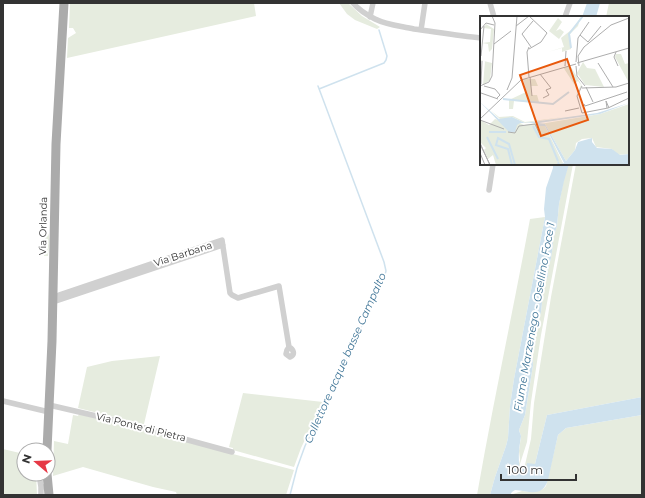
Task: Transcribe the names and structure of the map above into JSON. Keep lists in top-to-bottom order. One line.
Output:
{"streets":{"main road":["Via Orlanda"],"street":["Via Barbana","Via Ponte di Pietra"]},"crossings":[["Via Orlanda","Via Barbana"],["Via Orlanda","Via Ponte di Pietra"]],"water":["Fiume Marzenego - Osellino Foce 1","Collettore acque basse Campalto"],"scale_bar":"100 m","north":"left"}
